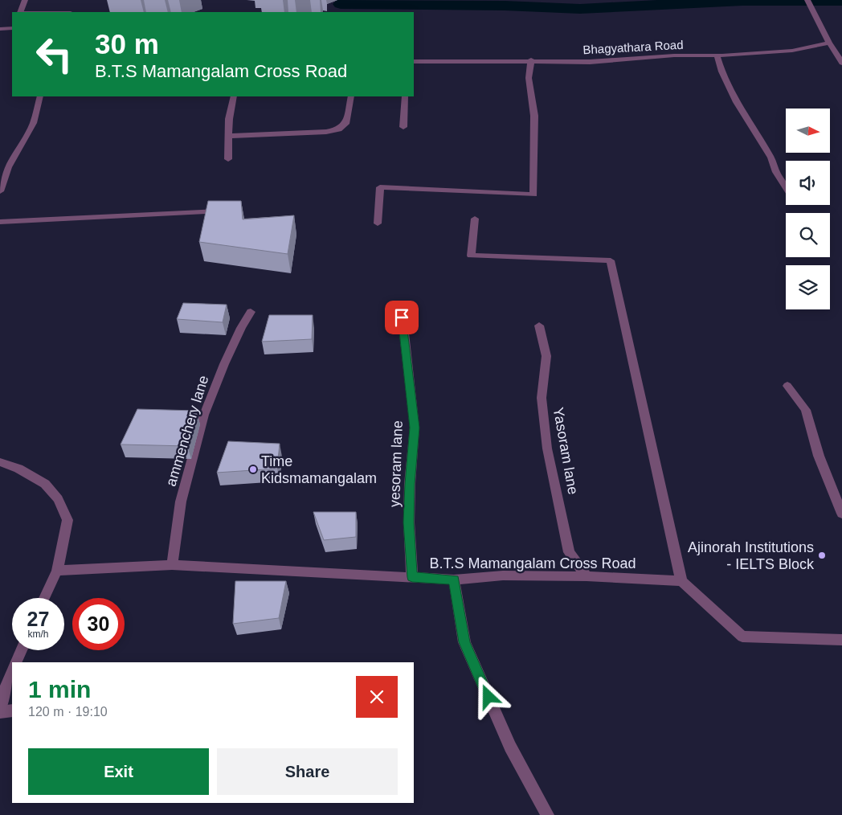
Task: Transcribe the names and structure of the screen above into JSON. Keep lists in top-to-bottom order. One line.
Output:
{"streets":{"street":["Bhagyathara Road","ammenchery lane","Yasoram lane","yesoram lane","B.T.S Mamangalam Cross Road"]},"crossings":[["ammenchery lane","B.T.S Mamangalam Cross Road"],["Yasoram lane","B.T.S Mamangalam Cross Road"],["yesoram lane","B.T.S Mamangalam Cross Road"]],"places":["Time Kidsmamangalam","Ajinorah Institutions - IELTS Block"],"north":"right","page":{"turn":["30 m","B.T.S Mamangalam Cross Road"],"speed":"27 km/h","limit":"30","heading":["1 min","120 m · 19:10"],"buttons":["Exit","Share"]}}
